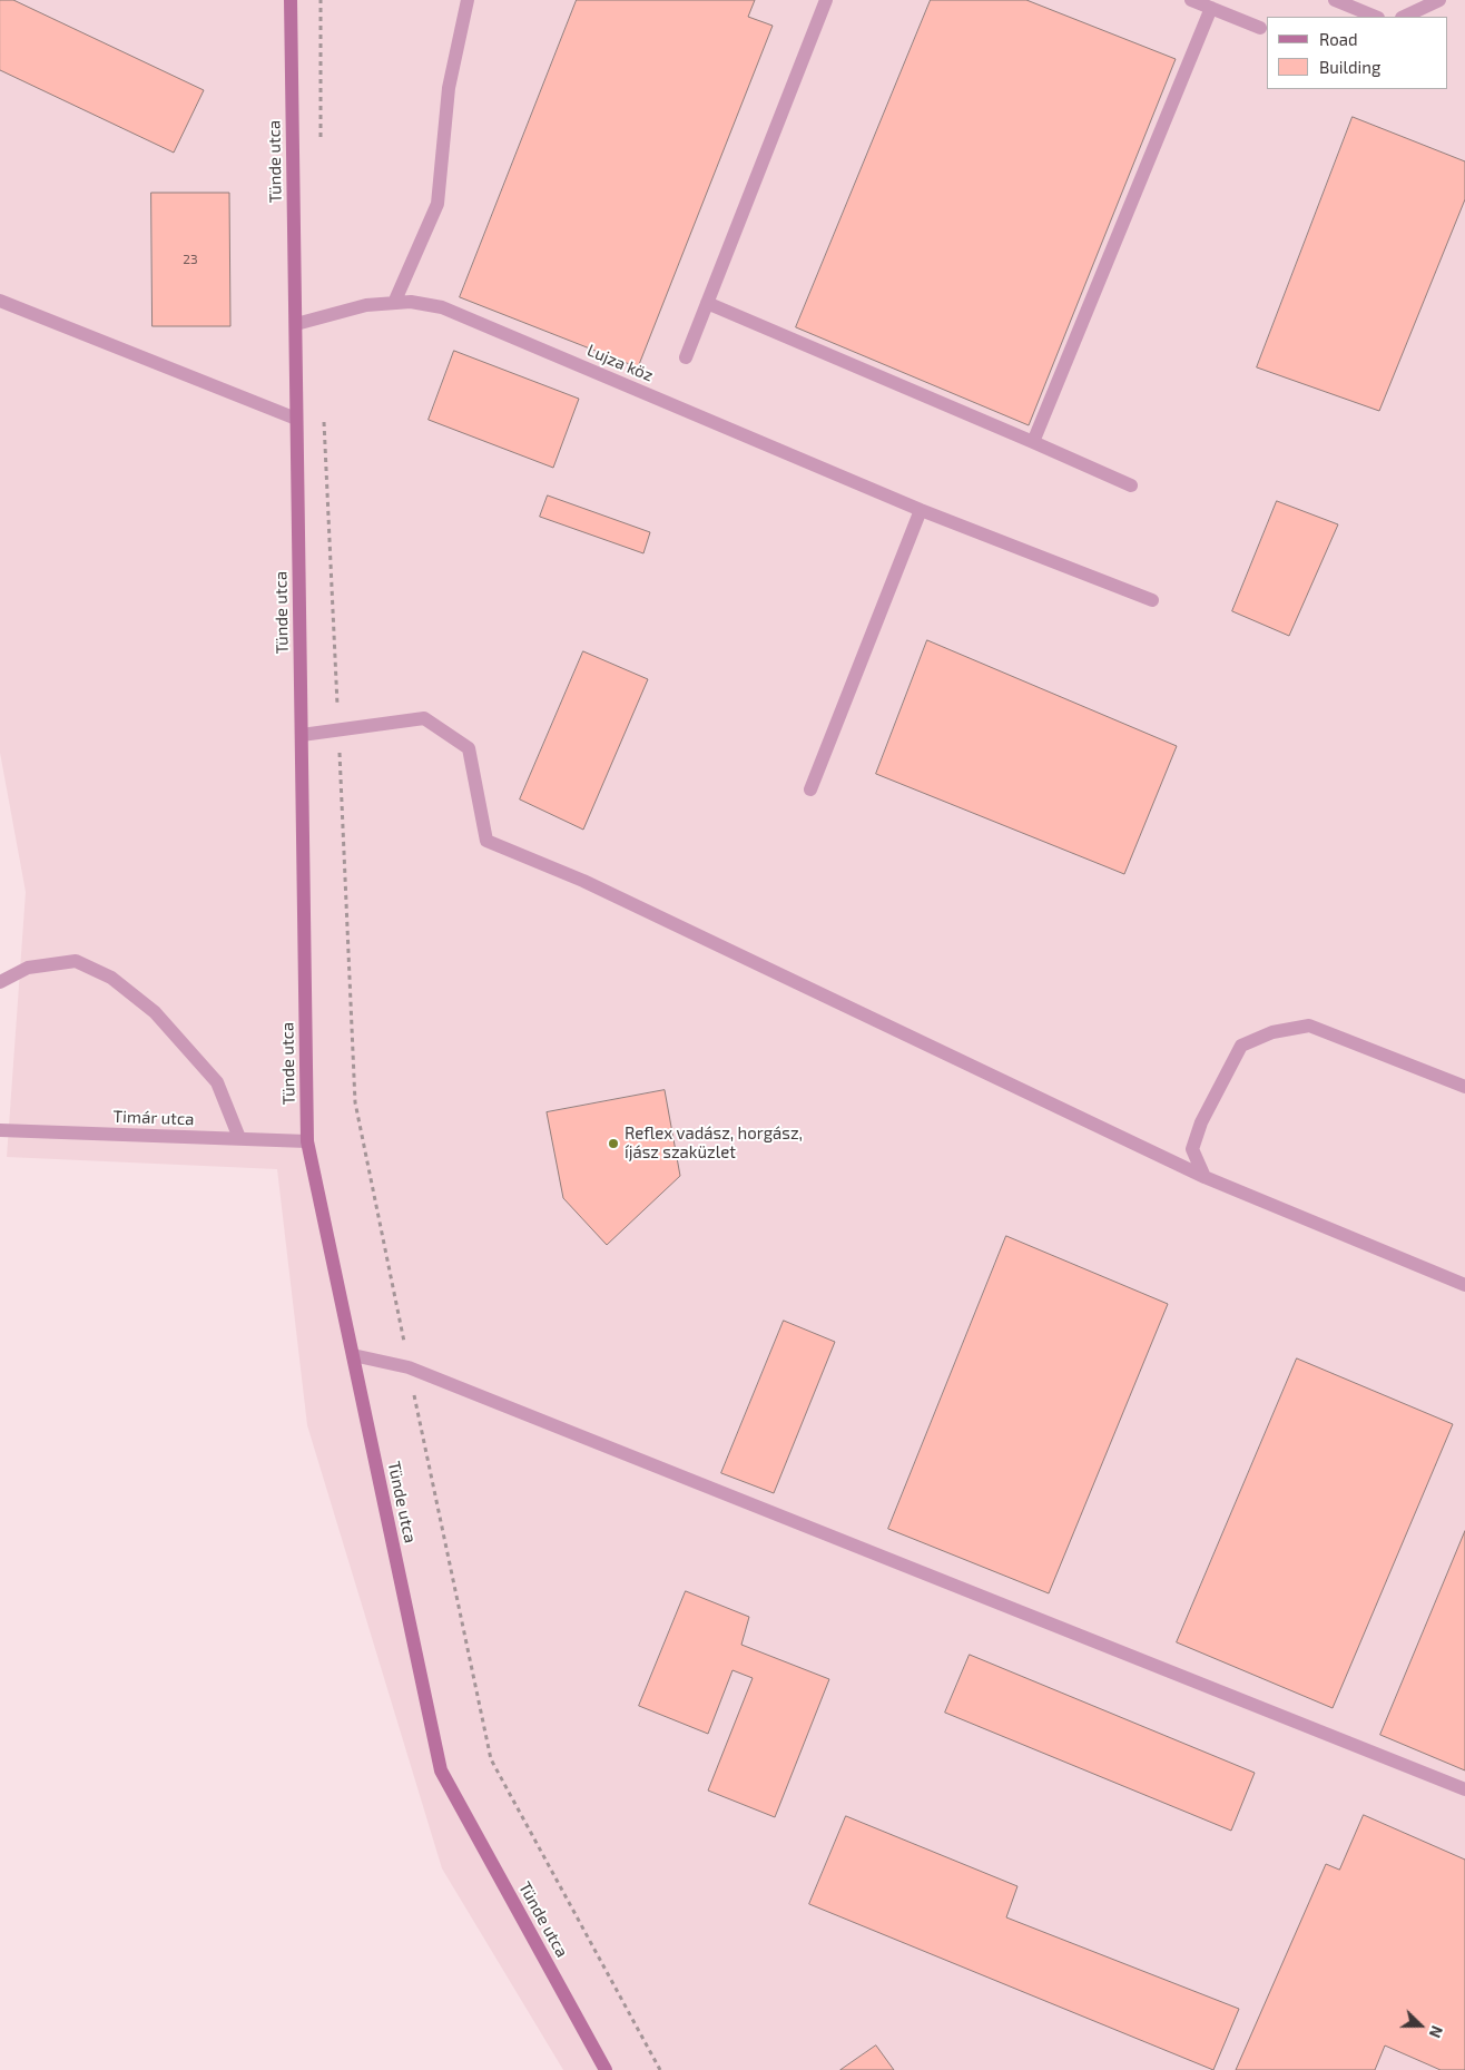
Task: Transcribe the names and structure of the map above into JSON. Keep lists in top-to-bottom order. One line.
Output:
{"streets":{"street":["Tünde utca","Lujza köz","Timár utca"]},"crossings":[["Tünde utca","Lujza köz"],["Tünde utca","Timár utca"]],"places":["Reflex vadász, horgász, íjász szaküzlet"],"house_numbers":["23"],"legend":["Road","Building"],"north":"right"}
